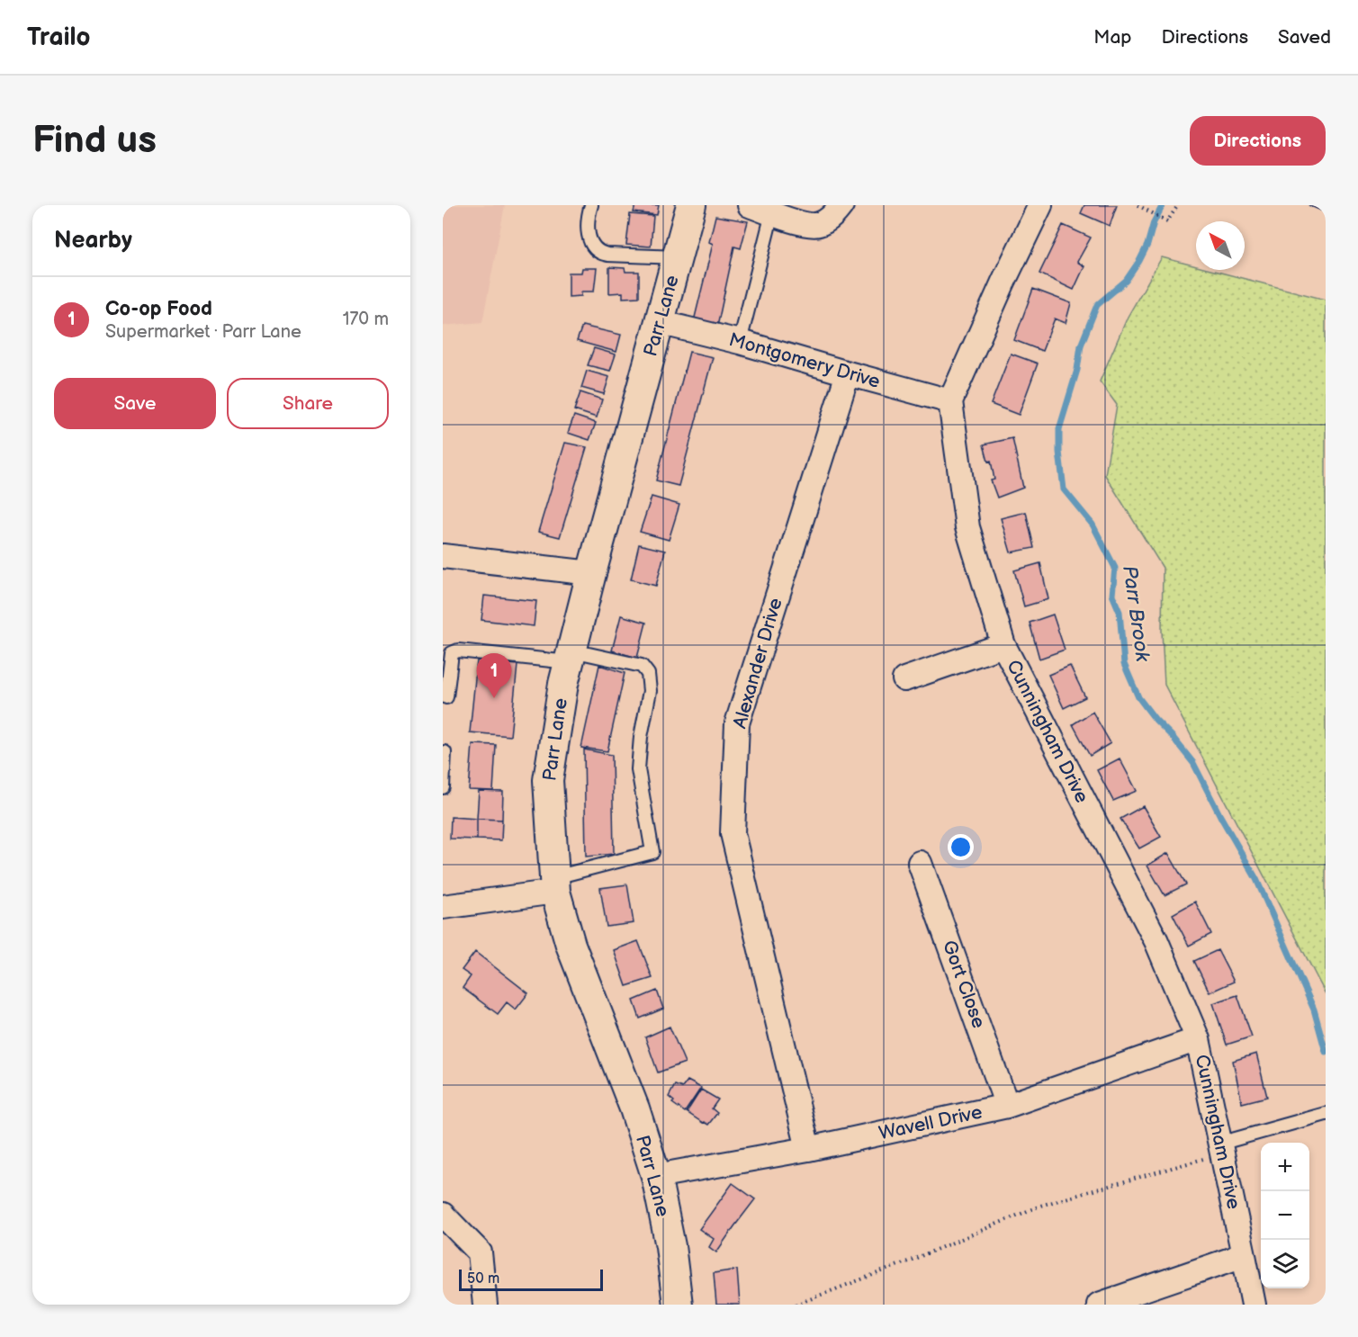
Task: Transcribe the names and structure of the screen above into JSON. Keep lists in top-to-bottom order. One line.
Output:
{"streets":{"street":["Parr Lane","Montgomery Drive","Alexander Drive","Cunningham Drive","Gort Close","Wavell Drive"]},"crossings":[["Parr Lane","Montgomery Drive"],["Parr Lane","Wavell Drive"],["Montgomery Drive","Alexander Drive"],["Montgomery Drive","Cunningham Drive"],["Alexander Drive","Wavell Drive"],["Cunningham Drive","Wavell Drive"],["Gort Close","Wavell Drive"]],"water":["Parr Brook"],"scale_bar":"50 m","north":"top left","page":{"header":"Trailo","nav":["Map","Directions","Saved"],"buttons":["Directions",["Save","Share"]],"title":"Find us","heading":"Nearby","list":[{"mark":"1","name":"Co-op Food","note":"Supermarket · Parr Lane","value":"170 m"}],"pins":"1","map_buttons":["+","−"],"scale":"50 m"}}
